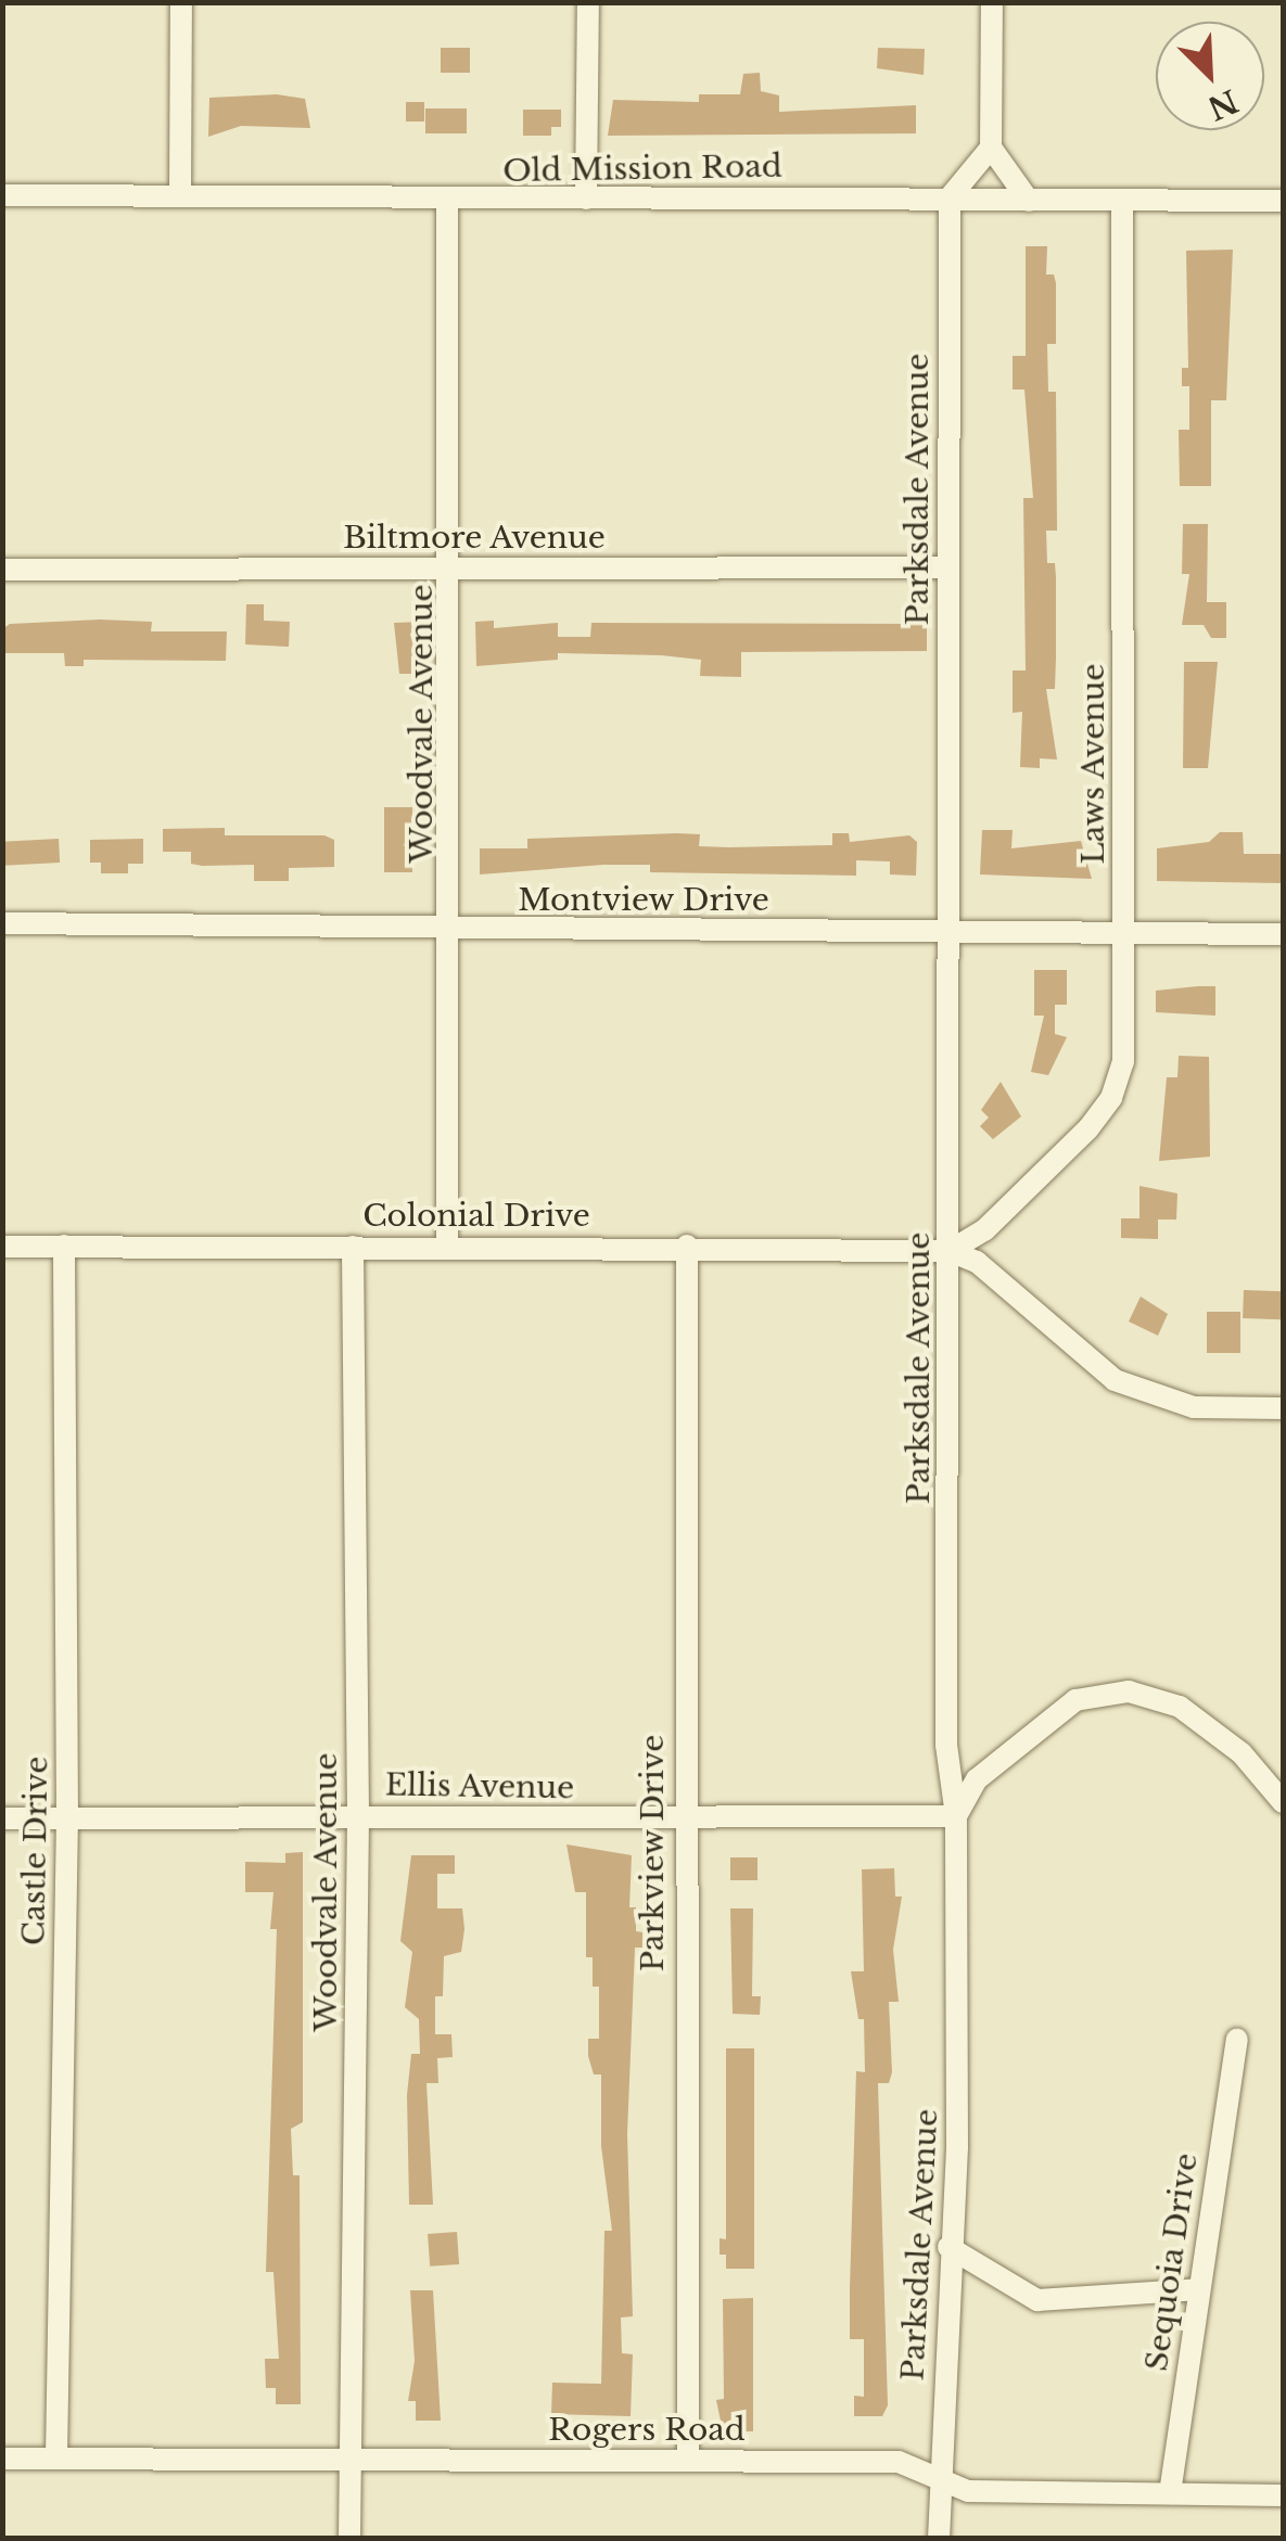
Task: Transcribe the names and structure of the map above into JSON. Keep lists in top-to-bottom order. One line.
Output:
{"streets":{"street":["Old Mission Road","Parksdale Avenue","Biltmore Avenue","Woodvale Avenue","Laws Avenue","Montview Drive","Colonial Drive","Ellis Avenue","Castle Drive","Parkview Drive","Sequoia Drive","Rogers Road"]},"crossings":[["Old Mission Road","Parksdale Avenue"],["Old Mission Road","Woodvale Avenue"],["Old Mission Road","Laws Avenue"],["Parksdale Avenue","Biltmore Avenue"],["Parksdale Avenue","Laws Avenue"],["Parksdale Avenue","Montview Drive"],["Parksdale Avenue","Colonial Drive"],["Parksdale Avenue","Ellis Avenue"],["Parksdale Avenue","Rogers Road"],["Biltmore Avenue","Woodvale Avenue"],["Woodvale Avenue","Montview Drive"],["Woodvale Avenue","Colonial Drive"],["Woodvale Avenue","Ellis Avenue"],["Woodvale Avenue","Rogers Road"],["Laws Avenue","Montview Drive"],["Laws Avenue","Colonial Drive"],["Colonial Drive","Castle Drive"],["Colonial Drive","Parkview Drive"],["Ellis Avenue","Castle Drive"],["Ellis Avenue","Parkview Drive"],["Castle Drive","Rogers Road"],["Parkview Drive","Rogers Road"],["Sequoia Drive","Rogers Road"]],"north":"bottom right"}
